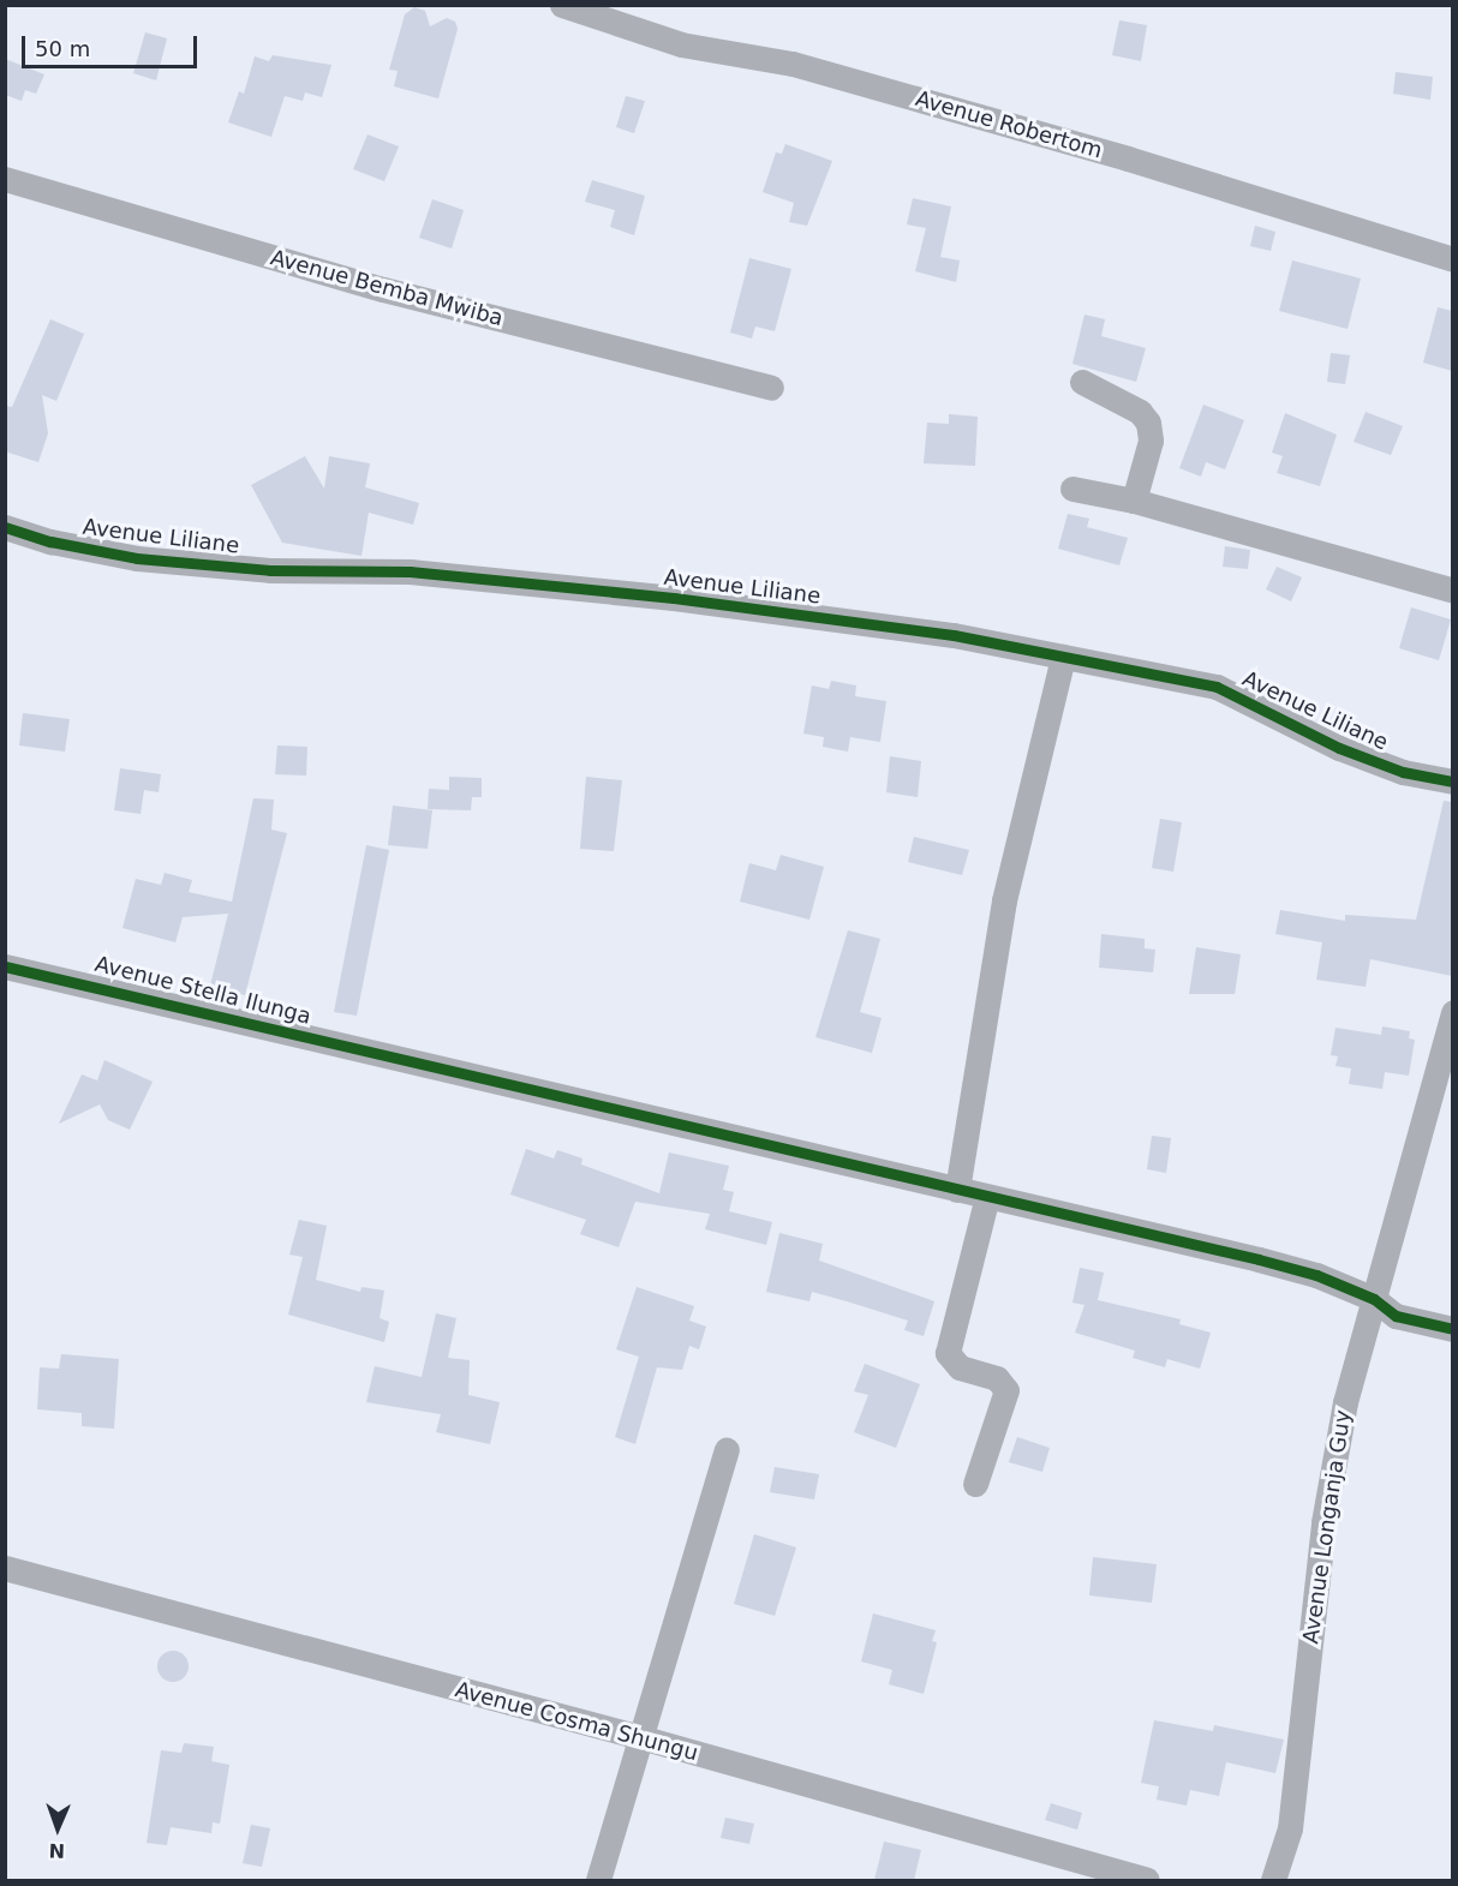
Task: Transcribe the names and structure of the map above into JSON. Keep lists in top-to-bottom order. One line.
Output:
{"streets":{"street":["Avenue Robertom","Avenue Bemba Mwiba","Avenue Liliane","Avenue Stella Ilunga","Avenue Longanja Guy","Avenue Cosma Shungu"]},"crossings":[["Avenue Stella Ilunga","Avenue Longanja Guy"]],"scale_bar":"50 m","north":"bottom"}
